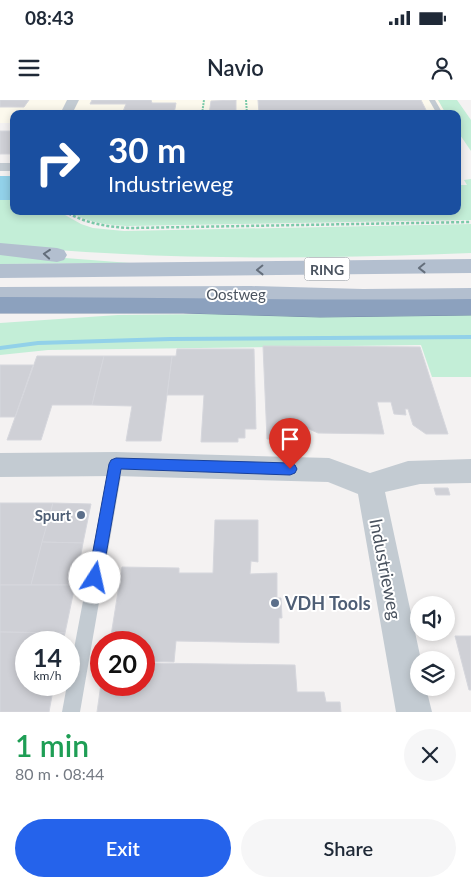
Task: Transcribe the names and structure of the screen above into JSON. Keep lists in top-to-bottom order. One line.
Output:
{"streets":{"main road":["RING","Oostweg"],"street":["Industrieweg"]},"places":["Spurt","VDH Tools"],"page":{"status":"08:43","header":"Navio","turn":["30 m","Industrieweg"],"speed":"14 km/h","limit":"20","heading":["1 min","80 m · 08:44"],"buttons":["Exit","Share"]}}
